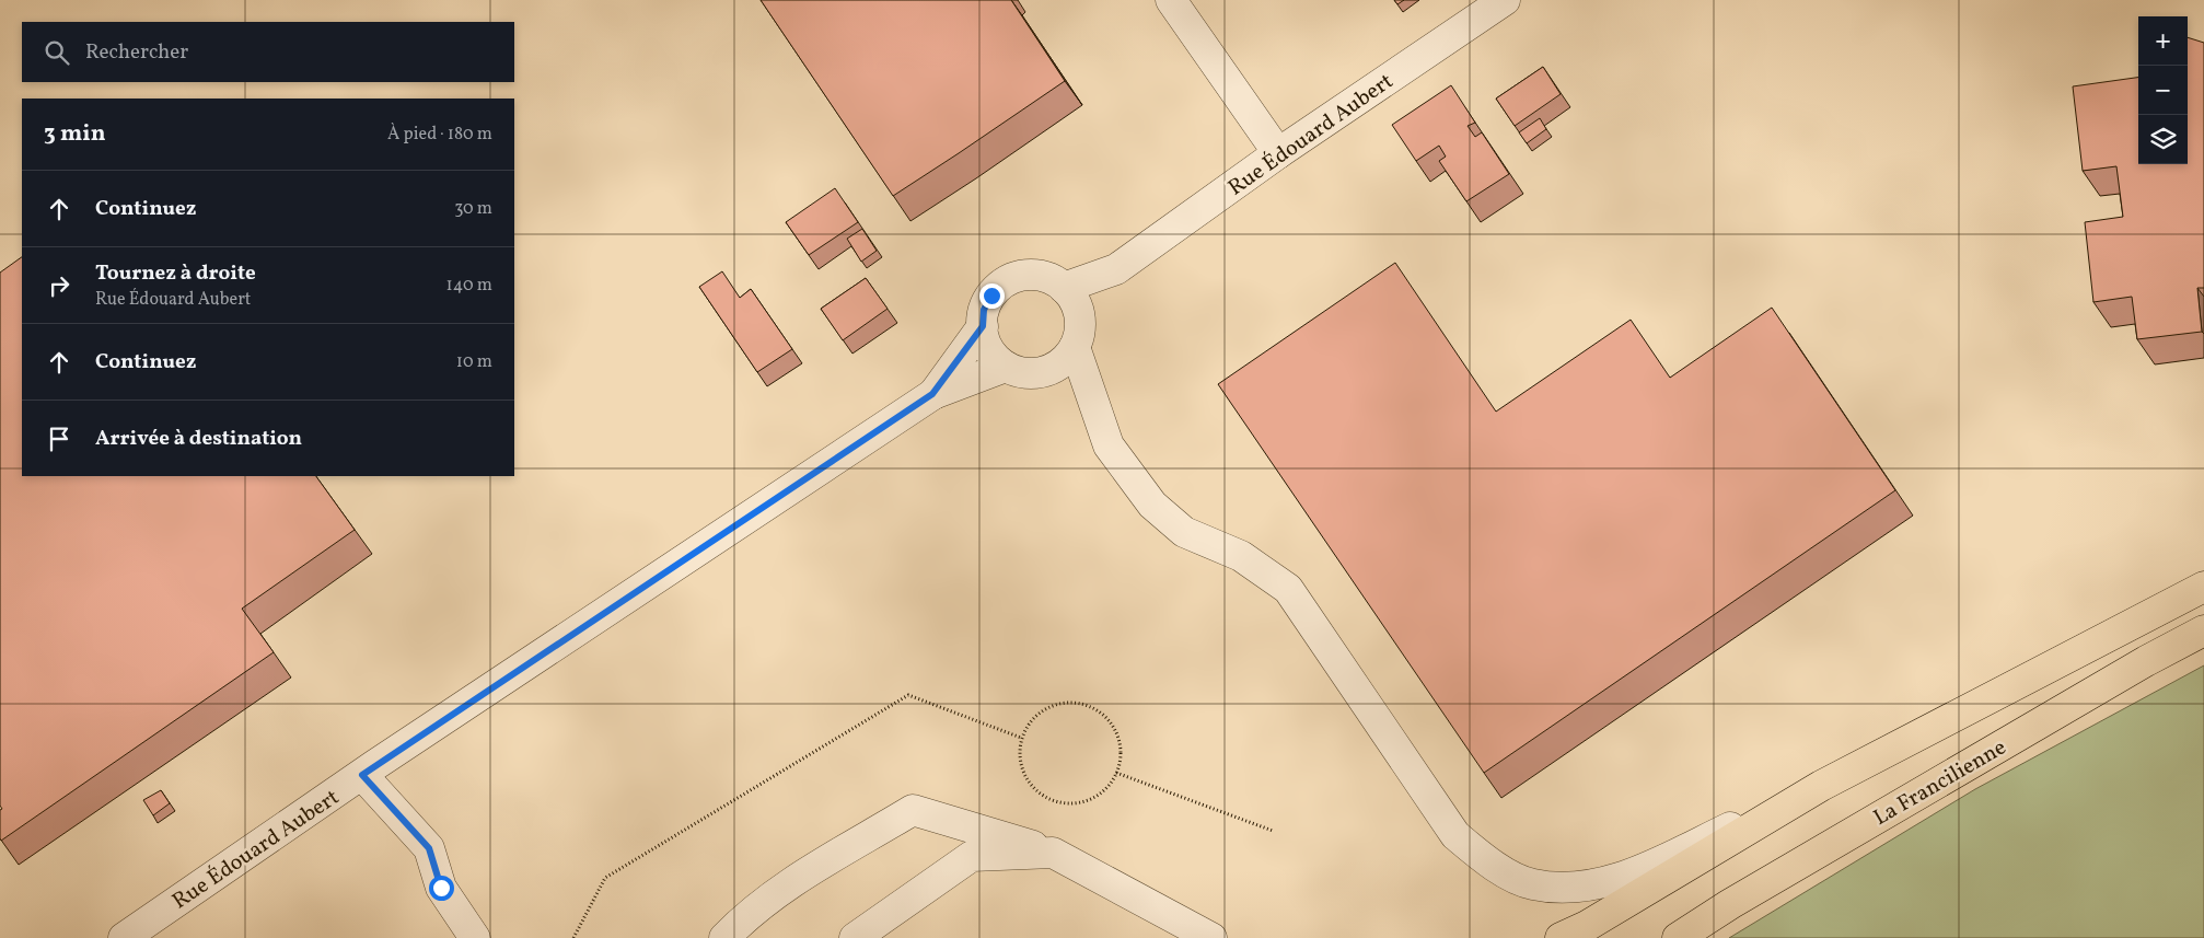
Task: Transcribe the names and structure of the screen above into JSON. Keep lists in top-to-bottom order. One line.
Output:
{"streets":{"highway":["La Francilienne"],"street":["Rue Édouard Aubert"]},"page":{"map_buttons":["+","−"],"search":"Rechercher","heading":["3 min","À pied · 180 m"],"list":[["Continuez","30 m"],["Tournez à droite","Rue Édouard Aubert","140 m"],["Continuez","10 m"],"Arrivée à destination"]}}
